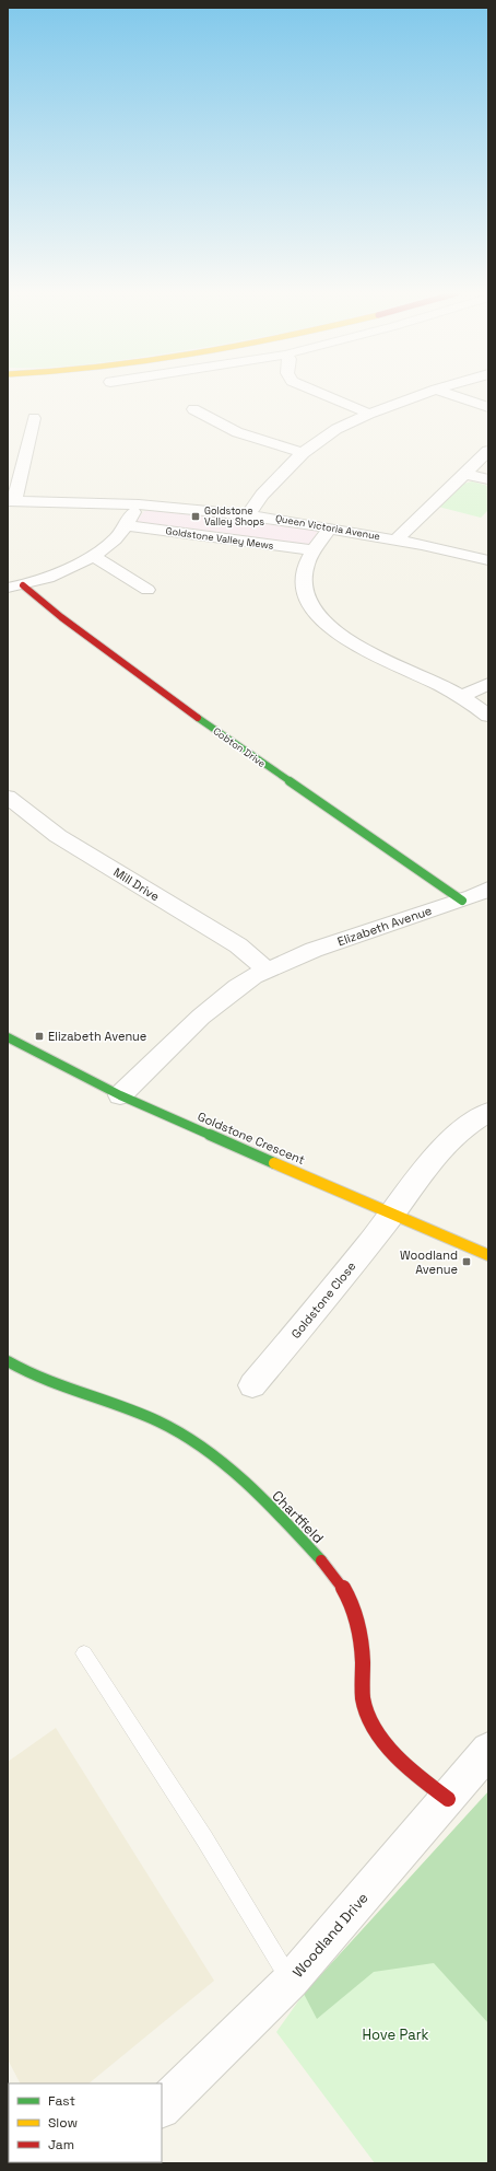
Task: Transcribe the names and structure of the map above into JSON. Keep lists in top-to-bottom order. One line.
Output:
{"streets":{"street":["Queen Victoria Avenue","Goldstone Valley Mews","Cobton Drive","Mill Drive","Elizabeth Avenue","Goldstone Crescent","Goldstone Close","Chartfield","Woodland Drive"]},"crossings":[["Cobton Drive","Elizabeth Avenue"],["Mill Drive","Elizabeth Avenue"],["Elizabeth Avenue","Goldstone Crescent"],["Goldstone Crescent","Goldstone Close"],["Chartfield","Woodland Drive"]],"parks":["Hove Park"],"places":{"transit":["Goldstone Valley Shops","Elizabeth Avenue","Woodland Avenue"]},"legend":["Fast","Slow","Jam"]}
